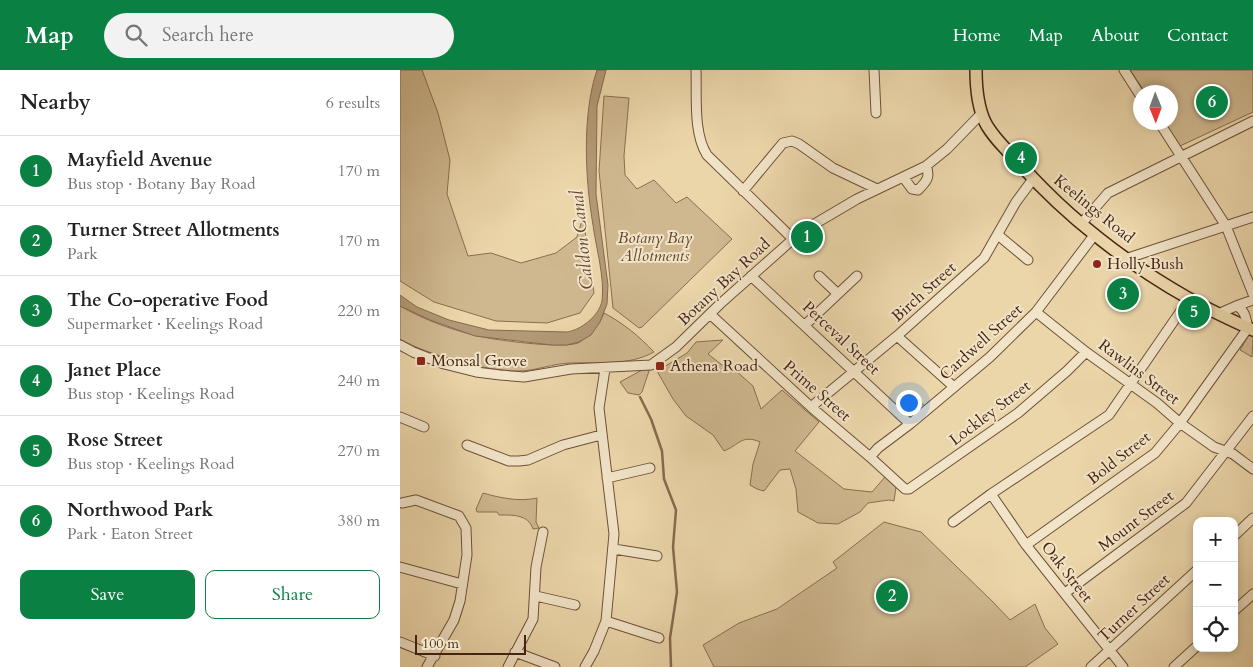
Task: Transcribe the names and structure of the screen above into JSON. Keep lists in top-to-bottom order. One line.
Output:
{"streets":{"main road":["Keelings Road"],"street":["Botany Bay Road","Birch Street","Perceval Street","Cardwell Street","Rawlins Street","Prime Street","Lockley Street","Bold Street","Mount Street","Oak Street","Turner Street"]},"crossings":[["Keelings Road","Botany Bay Road"],["Keelings Road","Birch Street"],["Keelings Road","Cardwell Street"],["Keelings Road","Bold Street"],["Botany Bay Road","Perceval Street"],["Botany Bay Road","Prime Street"],["Birch Street","Perceval Street"],["Birch Street","Prime Street"],["Perceval Street","Cardwell Street"],["Cardwell Street","Rawlins Street"],["Cardwell Street","Prime Street"],["Rawlins Street","Lockley Street"],["Rawlins Street","Bold Street"],["Rawlins Street","Mount Street"],["Prime Street","Lockley Street"],["Bold Street","Oak Street"],["Mount Street","Oak Street"],["Oak Street","Turner Street"]],"water":["Caldon Canal"],"parks":["Botany Bay Allotments"],"places":{"other":["Holly Bush"],"transit":["Monsal Grove","Athena Road"]},"scale_bar":"100 m","north":"bottom","page":{"header":"Map","search":"Search here","nav":["Home","Map","About","Contact"],"heading":["Nearby","6 results"],"pins":["6","4","1","3","5","2"],"list":[{"mark":"1","name":"Mayfield Avenue","note":"Bus stop · Botany Bay Road","value":"170 m"},{"mark":"2","name":"Turner Street Allotments","note":"Park","value":"170 m"},{"mark":"3","name":"The Co-operative Food","note":"Supermarket · Keelings Road","value":"220 m"},{"mark":"4","name":"Janet Place","note":"Bus stop · Keelings Road","value":"240 m"},{"mark":"5","name":"Rose Street","note":"Bus stop · Keelings Road","value":"270 m"},{"mark":"6","name":"Northwood Park","note":"Park · Eaton Street","value":"380 m"}],"map_buttons":["+","−"],"buttons":["Save","Share"],"scale":"100 m"}}
